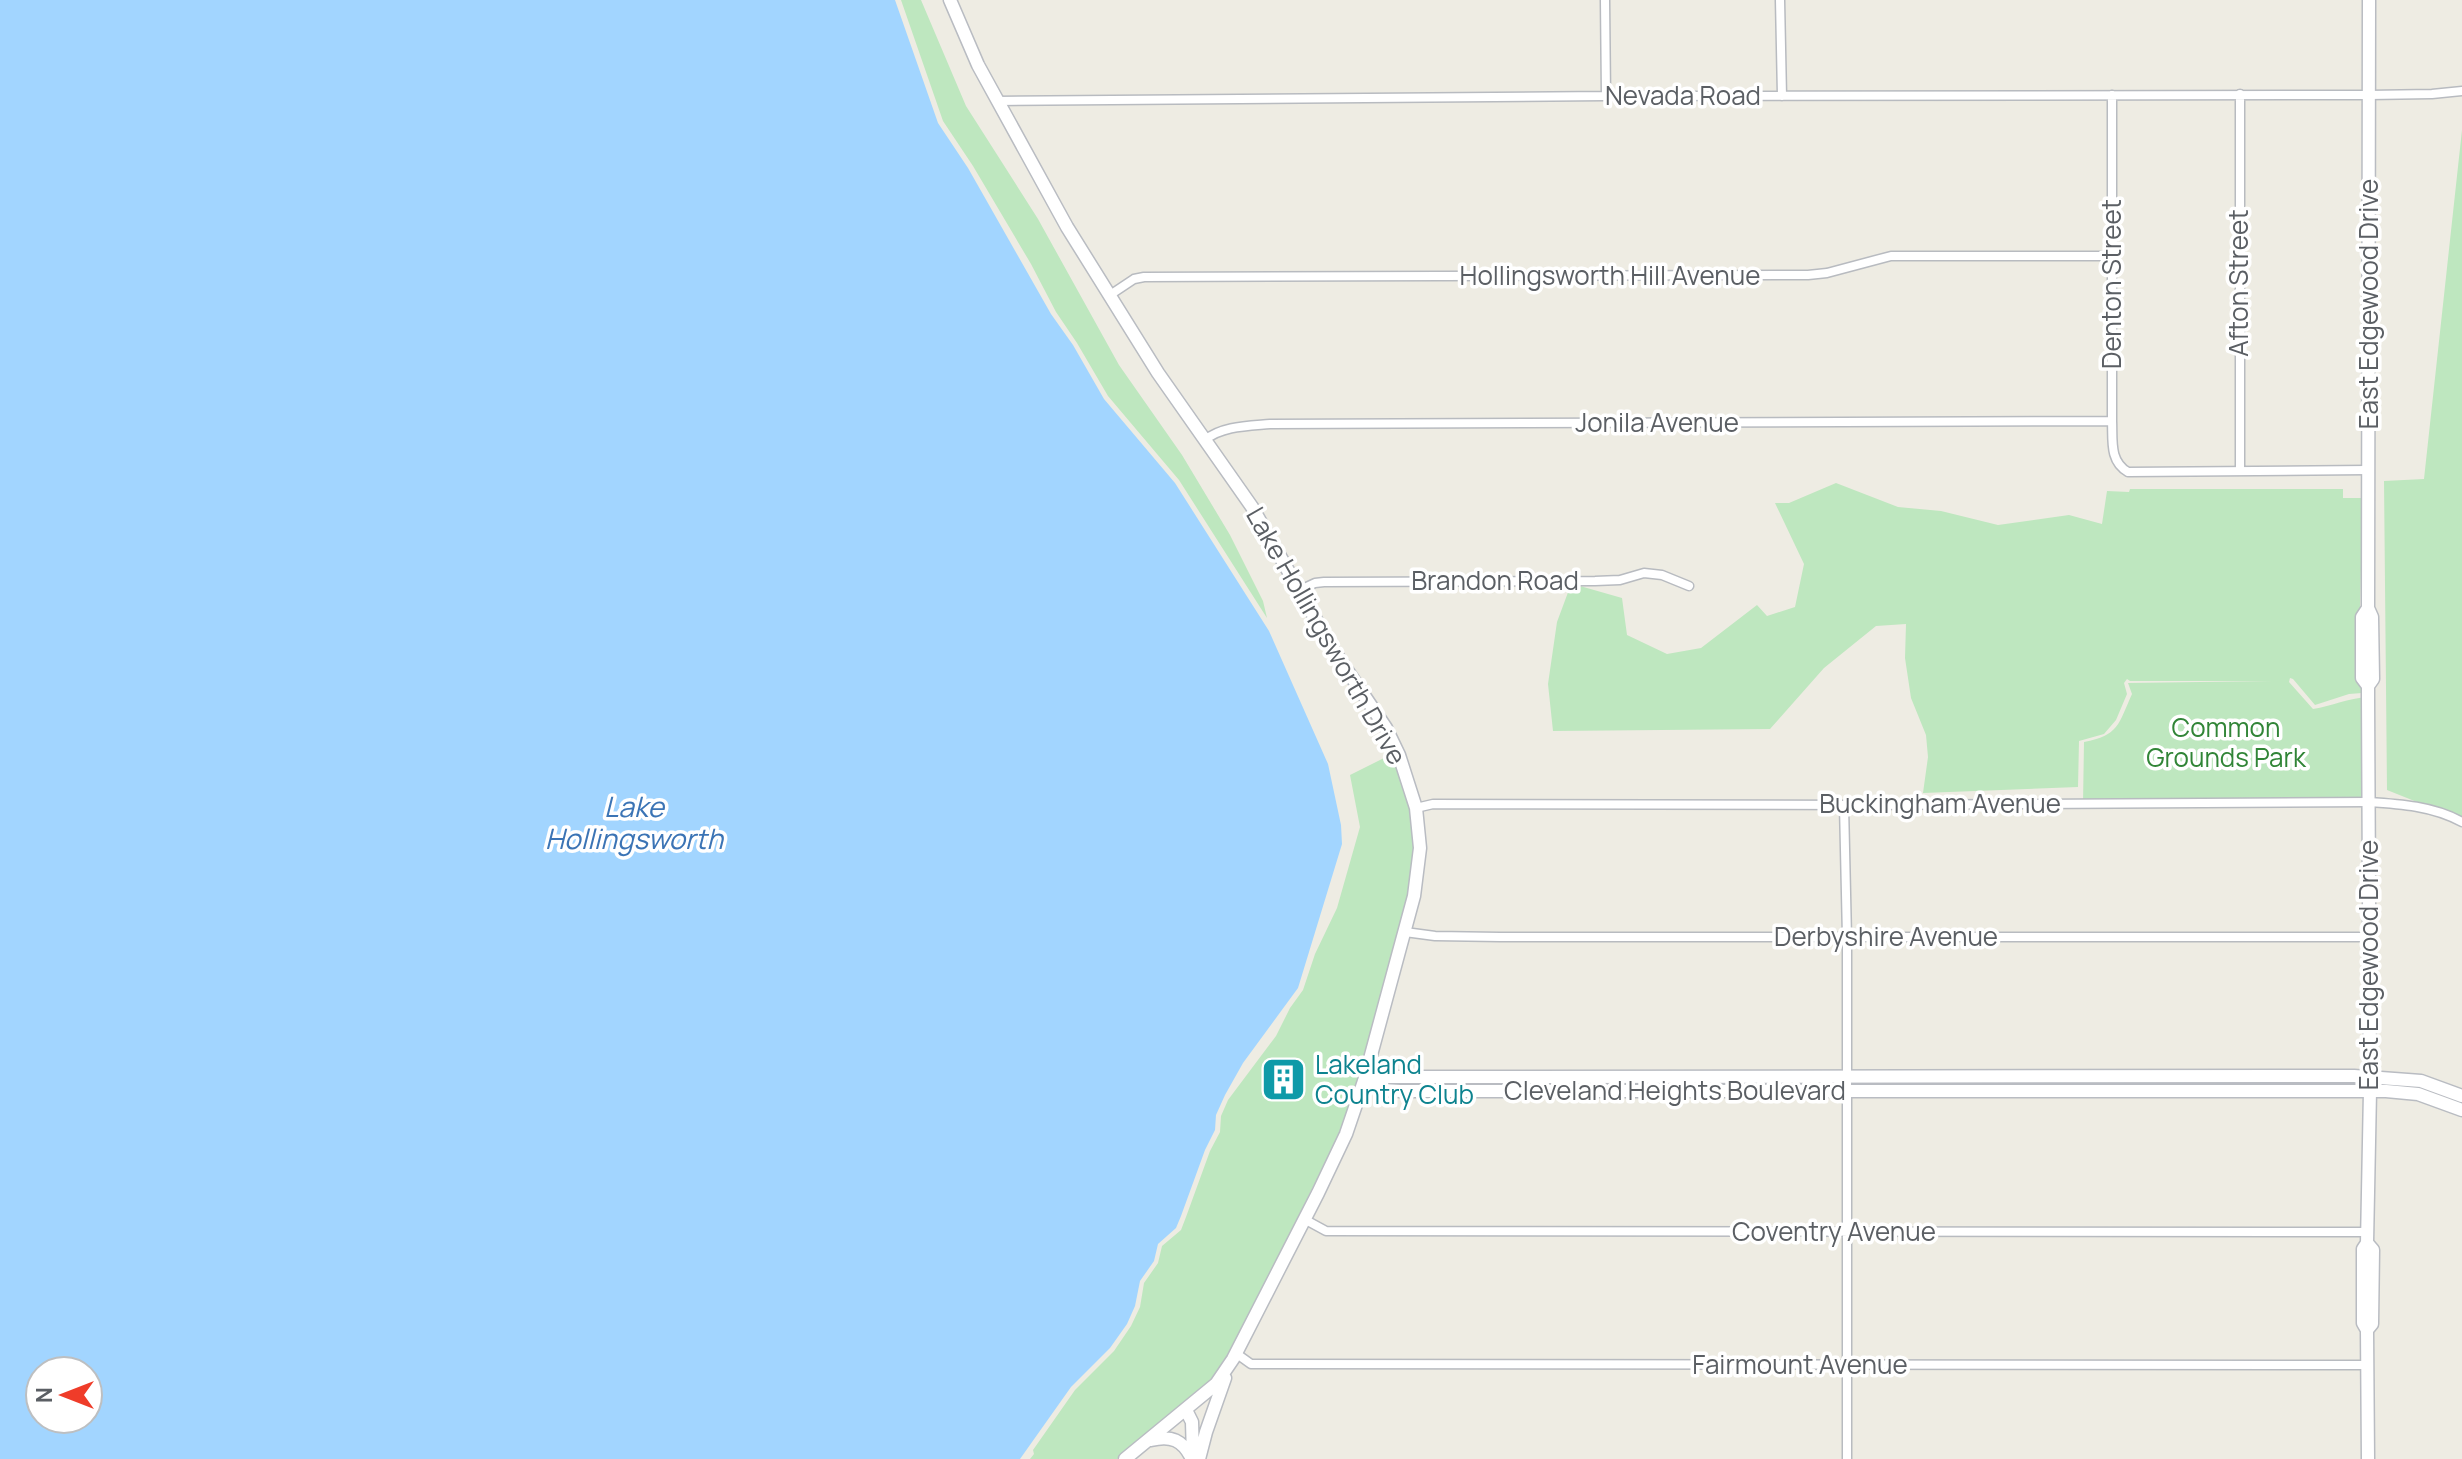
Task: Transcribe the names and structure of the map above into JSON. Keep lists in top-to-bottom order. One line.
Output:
{"streets":{"street":["Nevada Road","Hollingsworth Hill Avenue","Afton Street","Denton Street","East Edgewood Drive","Jonila Avenue","Brandon Road","Lake Hollingsworth Drive","Buckingham Avenue","Derbyshire Avenue","Cleveland Heights Boulevard","Coventry Avenue","Fairmount Avenue"]},"crossings":[["Nevada Road","Afton Street"],["Nevada Road","Denton Street"],["Nevada Road","East Edgewood Drive"],["Nevada Road","Lake Hollingsworth Drive"],["Hollingsworth Hill Avenue","Denton Street"],["Hollingsworth Hill Avenue","Lake Hollingsworth Drive"],["Afton Street","Denton Street"],["Denton Street","Jonila Avenue"],["East Edgewood Drive","Buckingham Avenue"],["East Edgewood Drive","Derbyshire Avenue"],["East Edgewood Drive","Cleveland Heights Boulevard"],["East Edgewood Drive","Coventry Avenue"],["East Edgewood Drive","Fairmount Avenue"],["Jonila Avenue","Lake Hollingsworth Drive"],["Brandon Road","Lake Hollingsworth Drive"],["Lake Hollingsworth Drive","Buckingham Avenue"],["Lake Hollingsworth Drive","Derbyshire Avenue"],["Lake Hollingsworth Drive","Cleveland Heights Boulevard"],["Lake Hollingsworth Drive","Coventry Avenue"],["Lake Hollingsworth Drive","Fairmount Avenue"]],"water":["Lake Hollingsworth"],"parks":["Common Grounds Park"],"places":{"building":["Lakeland Country Club"]},"north":"left"}
